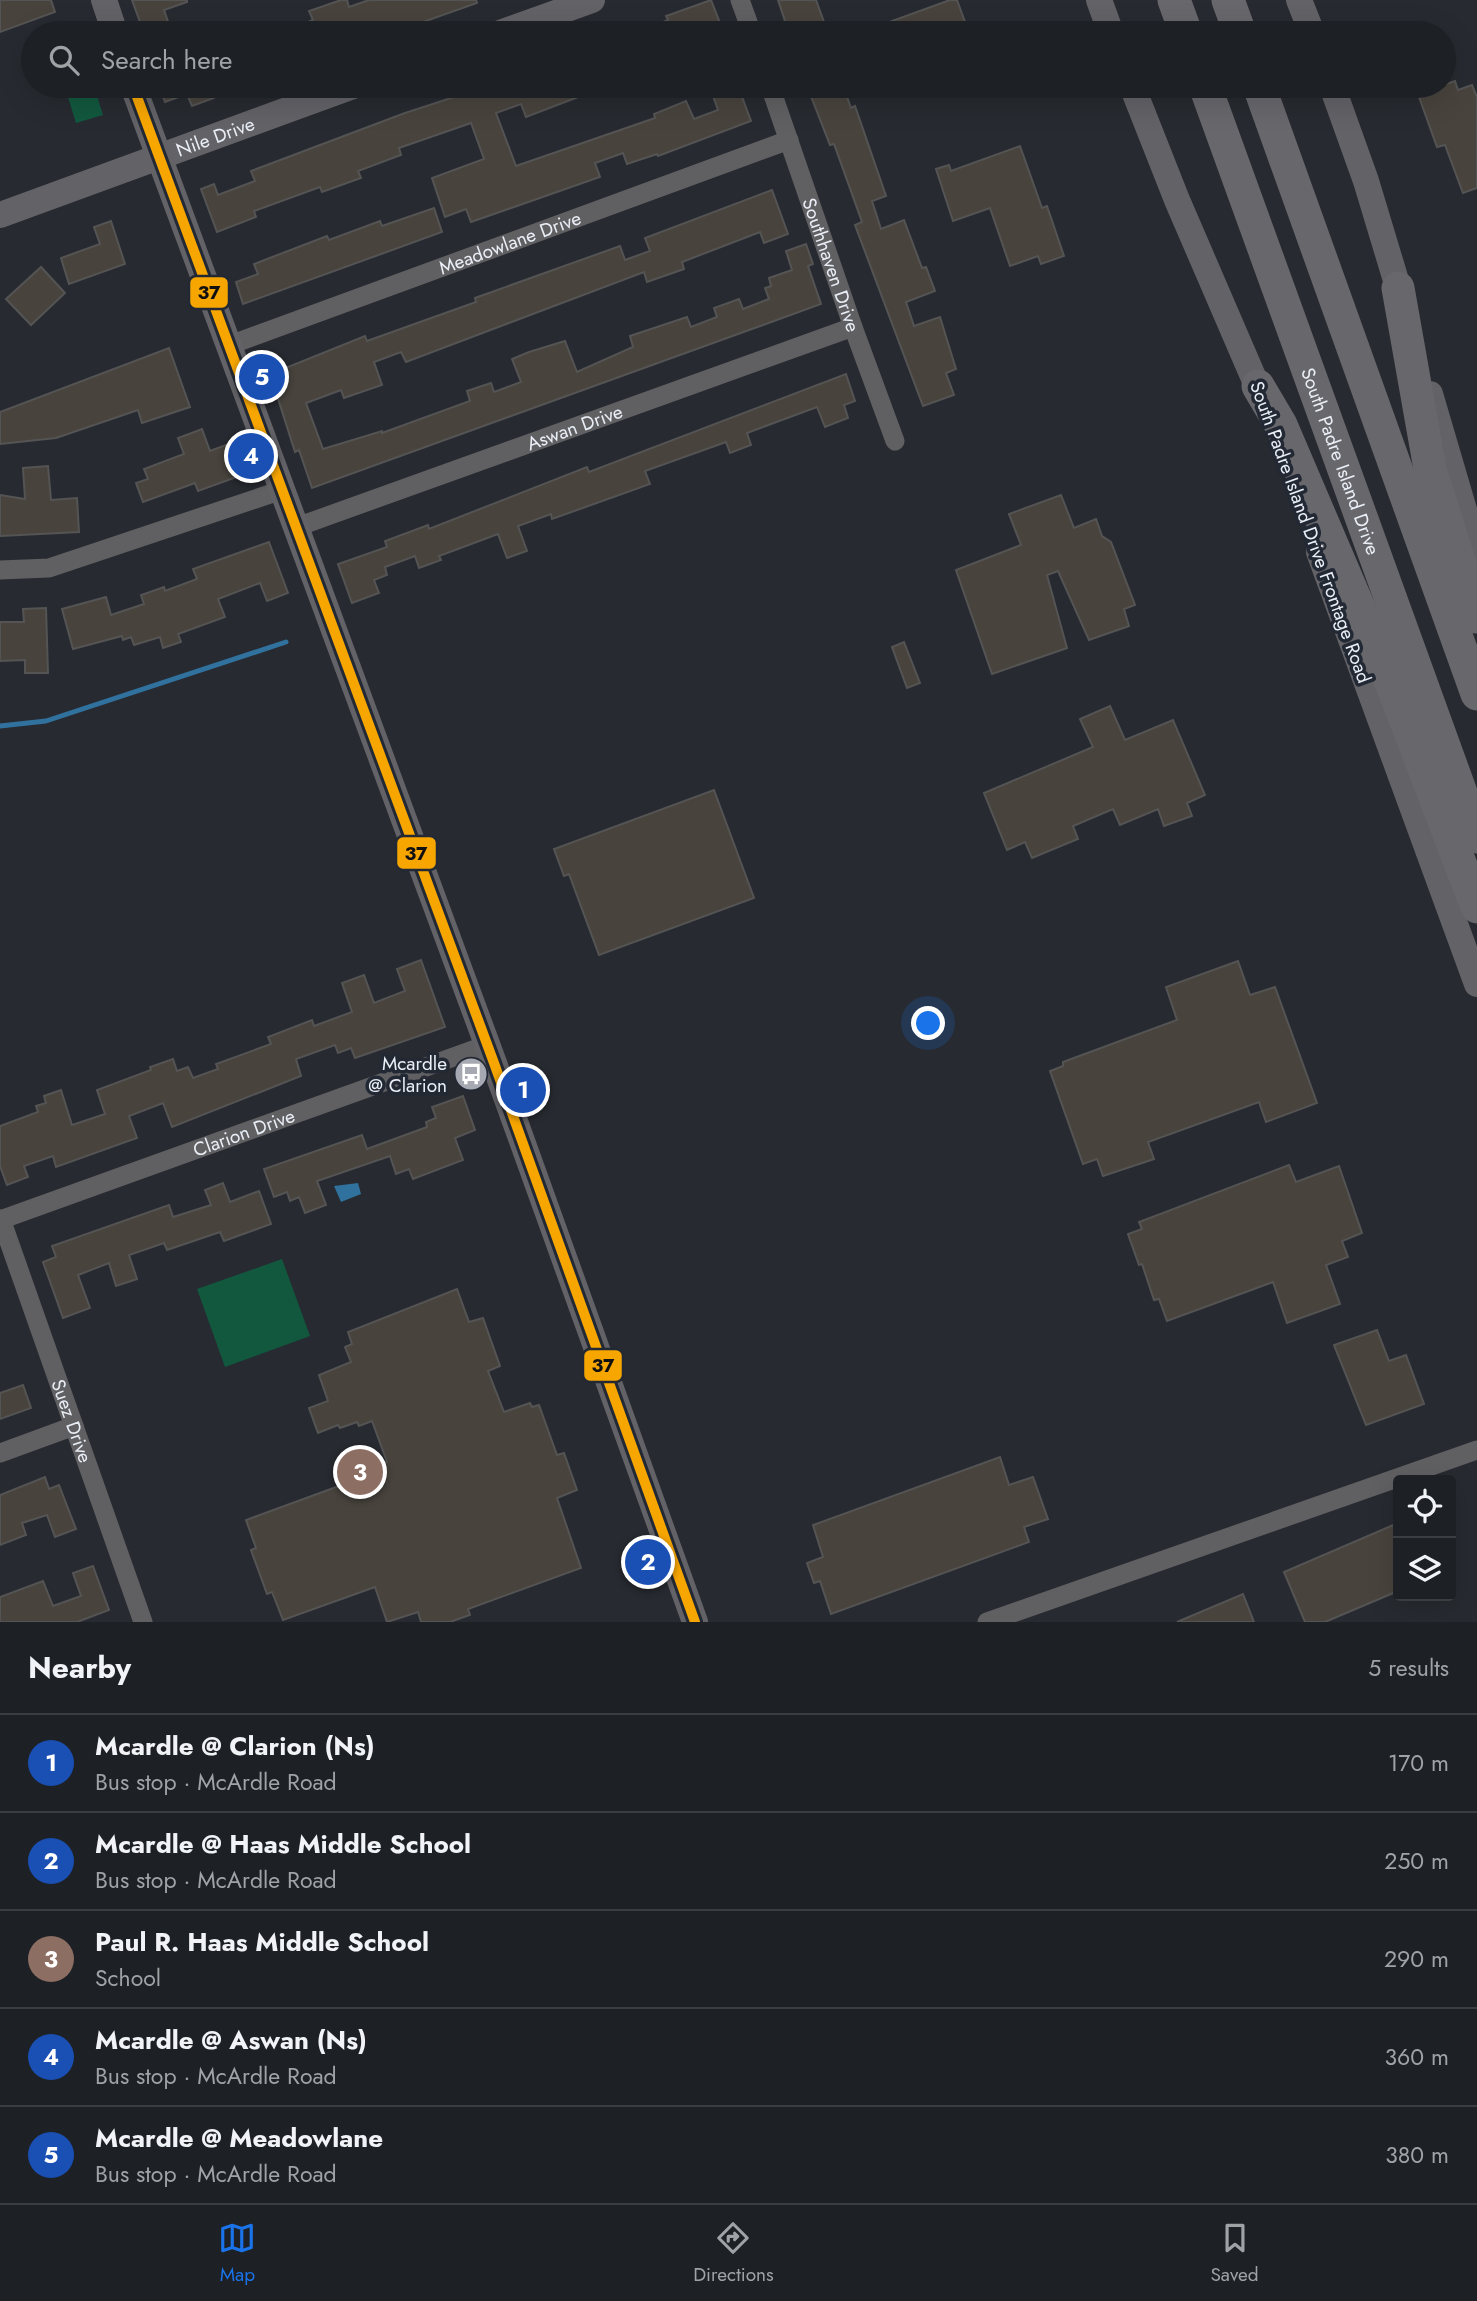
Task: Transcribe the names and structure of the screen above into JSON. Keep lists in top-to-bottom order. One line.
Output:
{"streets":{"highway":["South Padre Island Drive"],"main road":["Nile Drive","South Padre Island Drive Frontage Road"],"street":["Meadowlane Drive","Southhaven Drive","Aswan Drive","Clarion Drive","Suez Drive"]},"crossings":[["Meadowlane Drive","Southhaven Drive"],["Southhaven Drive","Aswan Drive"],["Clarion Drive","Suez Drive"]],"places":{"bus stop":["Mcardle @ Clarion"]},"lines":["transit line 37"],"page":{"search":"Search here","pins":["5","4","1","3","2"],"heading":["Nearby","5 results"],"list":[{"mark":"1","name":"Mcardle @ Clarion (Ns)","note":"Bus stop · McArdle Road","value":"170 m"},{"mark":"2","name":"Mcardle @ Haas Middle School","note":"Bus stop · McArdle Road","value":"250 m"},{"mark":"3","name":"Paul R. Haas Middle School","note":"School","value":"290 m"},{"mark":"4","name":"Mcardle @ Aswan (Ns)","note":"Bus stop · McArdle Road","value":"360 m"},{"mark":"5","name":"Mcardle @ Meadowlane","note":"Bus stop · McArdle Road","value":"380 m"}],"nav":["Map","Directions","Saved"]}}
